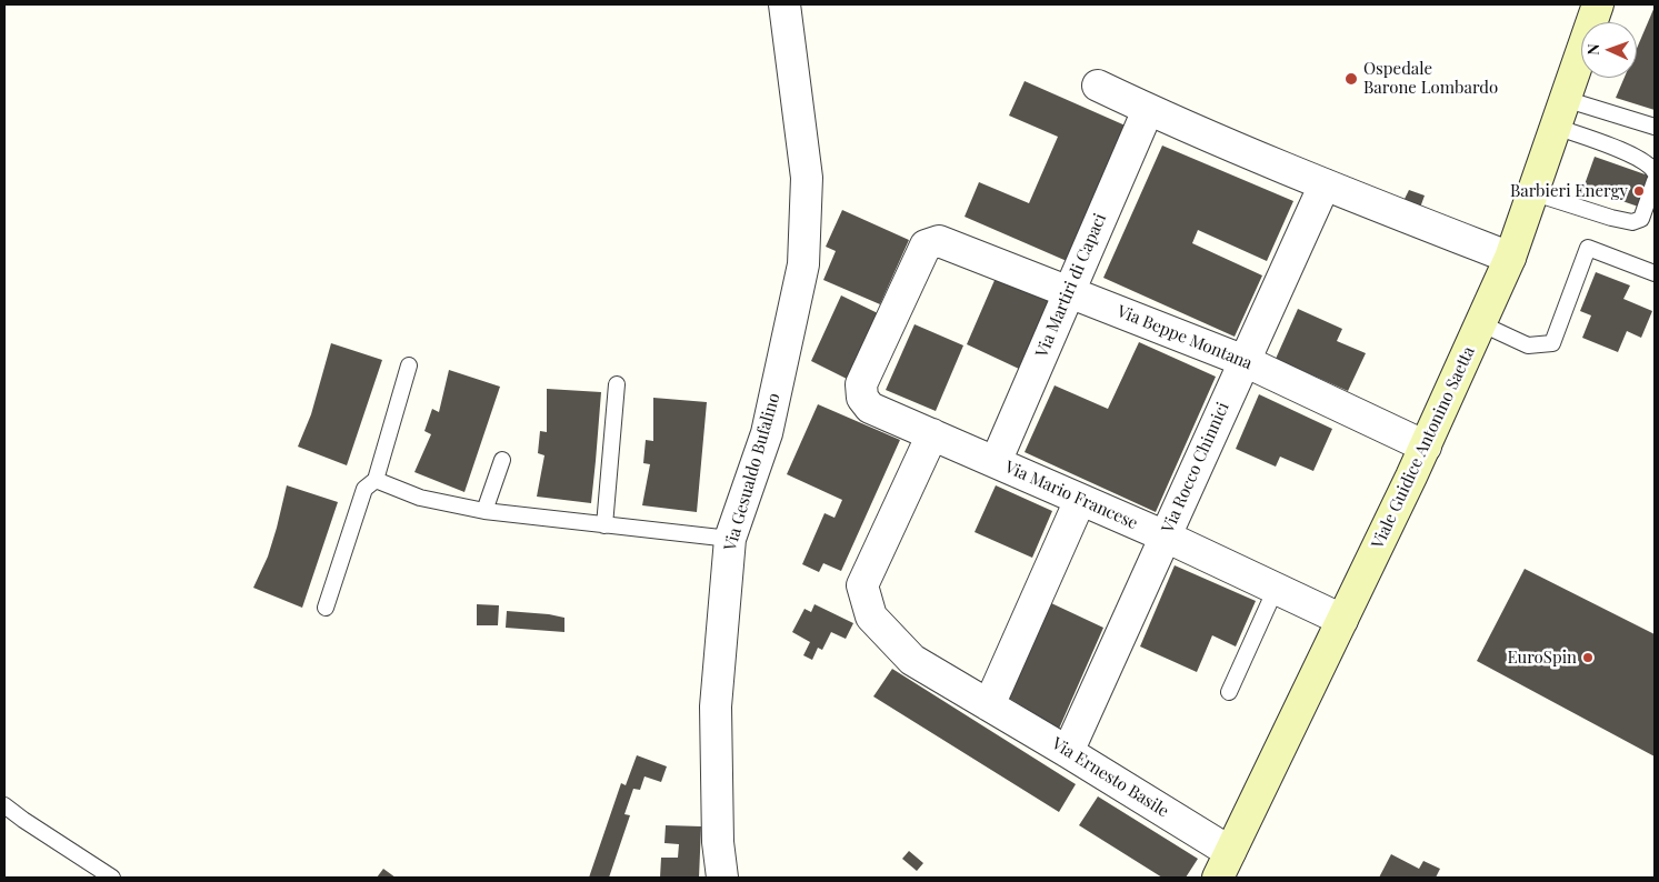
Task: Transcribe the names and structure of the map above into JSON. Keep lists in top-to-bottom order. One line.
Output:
{"streets":{"main road":["Viale Guidice Antonino Saetta"],"street":["Via Martiri di Capaci","Via Beppe Montana","Via Rocco Chinnici","Via Gesualdo Bufalino","Via Mario Francese","Via Ernesto Basile"]},"crossings":[["Via Martiri di Capaci","Via Beppe Montana"],["Via Martiri di Capaci","Via Mario Francese"],["Via Beppe Montana","Viale Guidice Antonino Saetta"],["Via Beppe Montana","Via Rocco Chinnici"],["Via Beppe Montana","Via Mario Francese"],["Viale Guidice Antonino Saetta","Via Mario Francese"],["Viale Guidice Antonino Saetta","Via Ernesto Basile"],["Via Rocco Chinnici","Via Mario Francese"],["Via Rocco Chinnici","Via Ernesto Basile"],["Via Mario Francese","Via Ernesto Basile"]],"places":["Ospedale Barone Lombardo","Barbieri Energy","EuroSpin"],"north":"left"}
